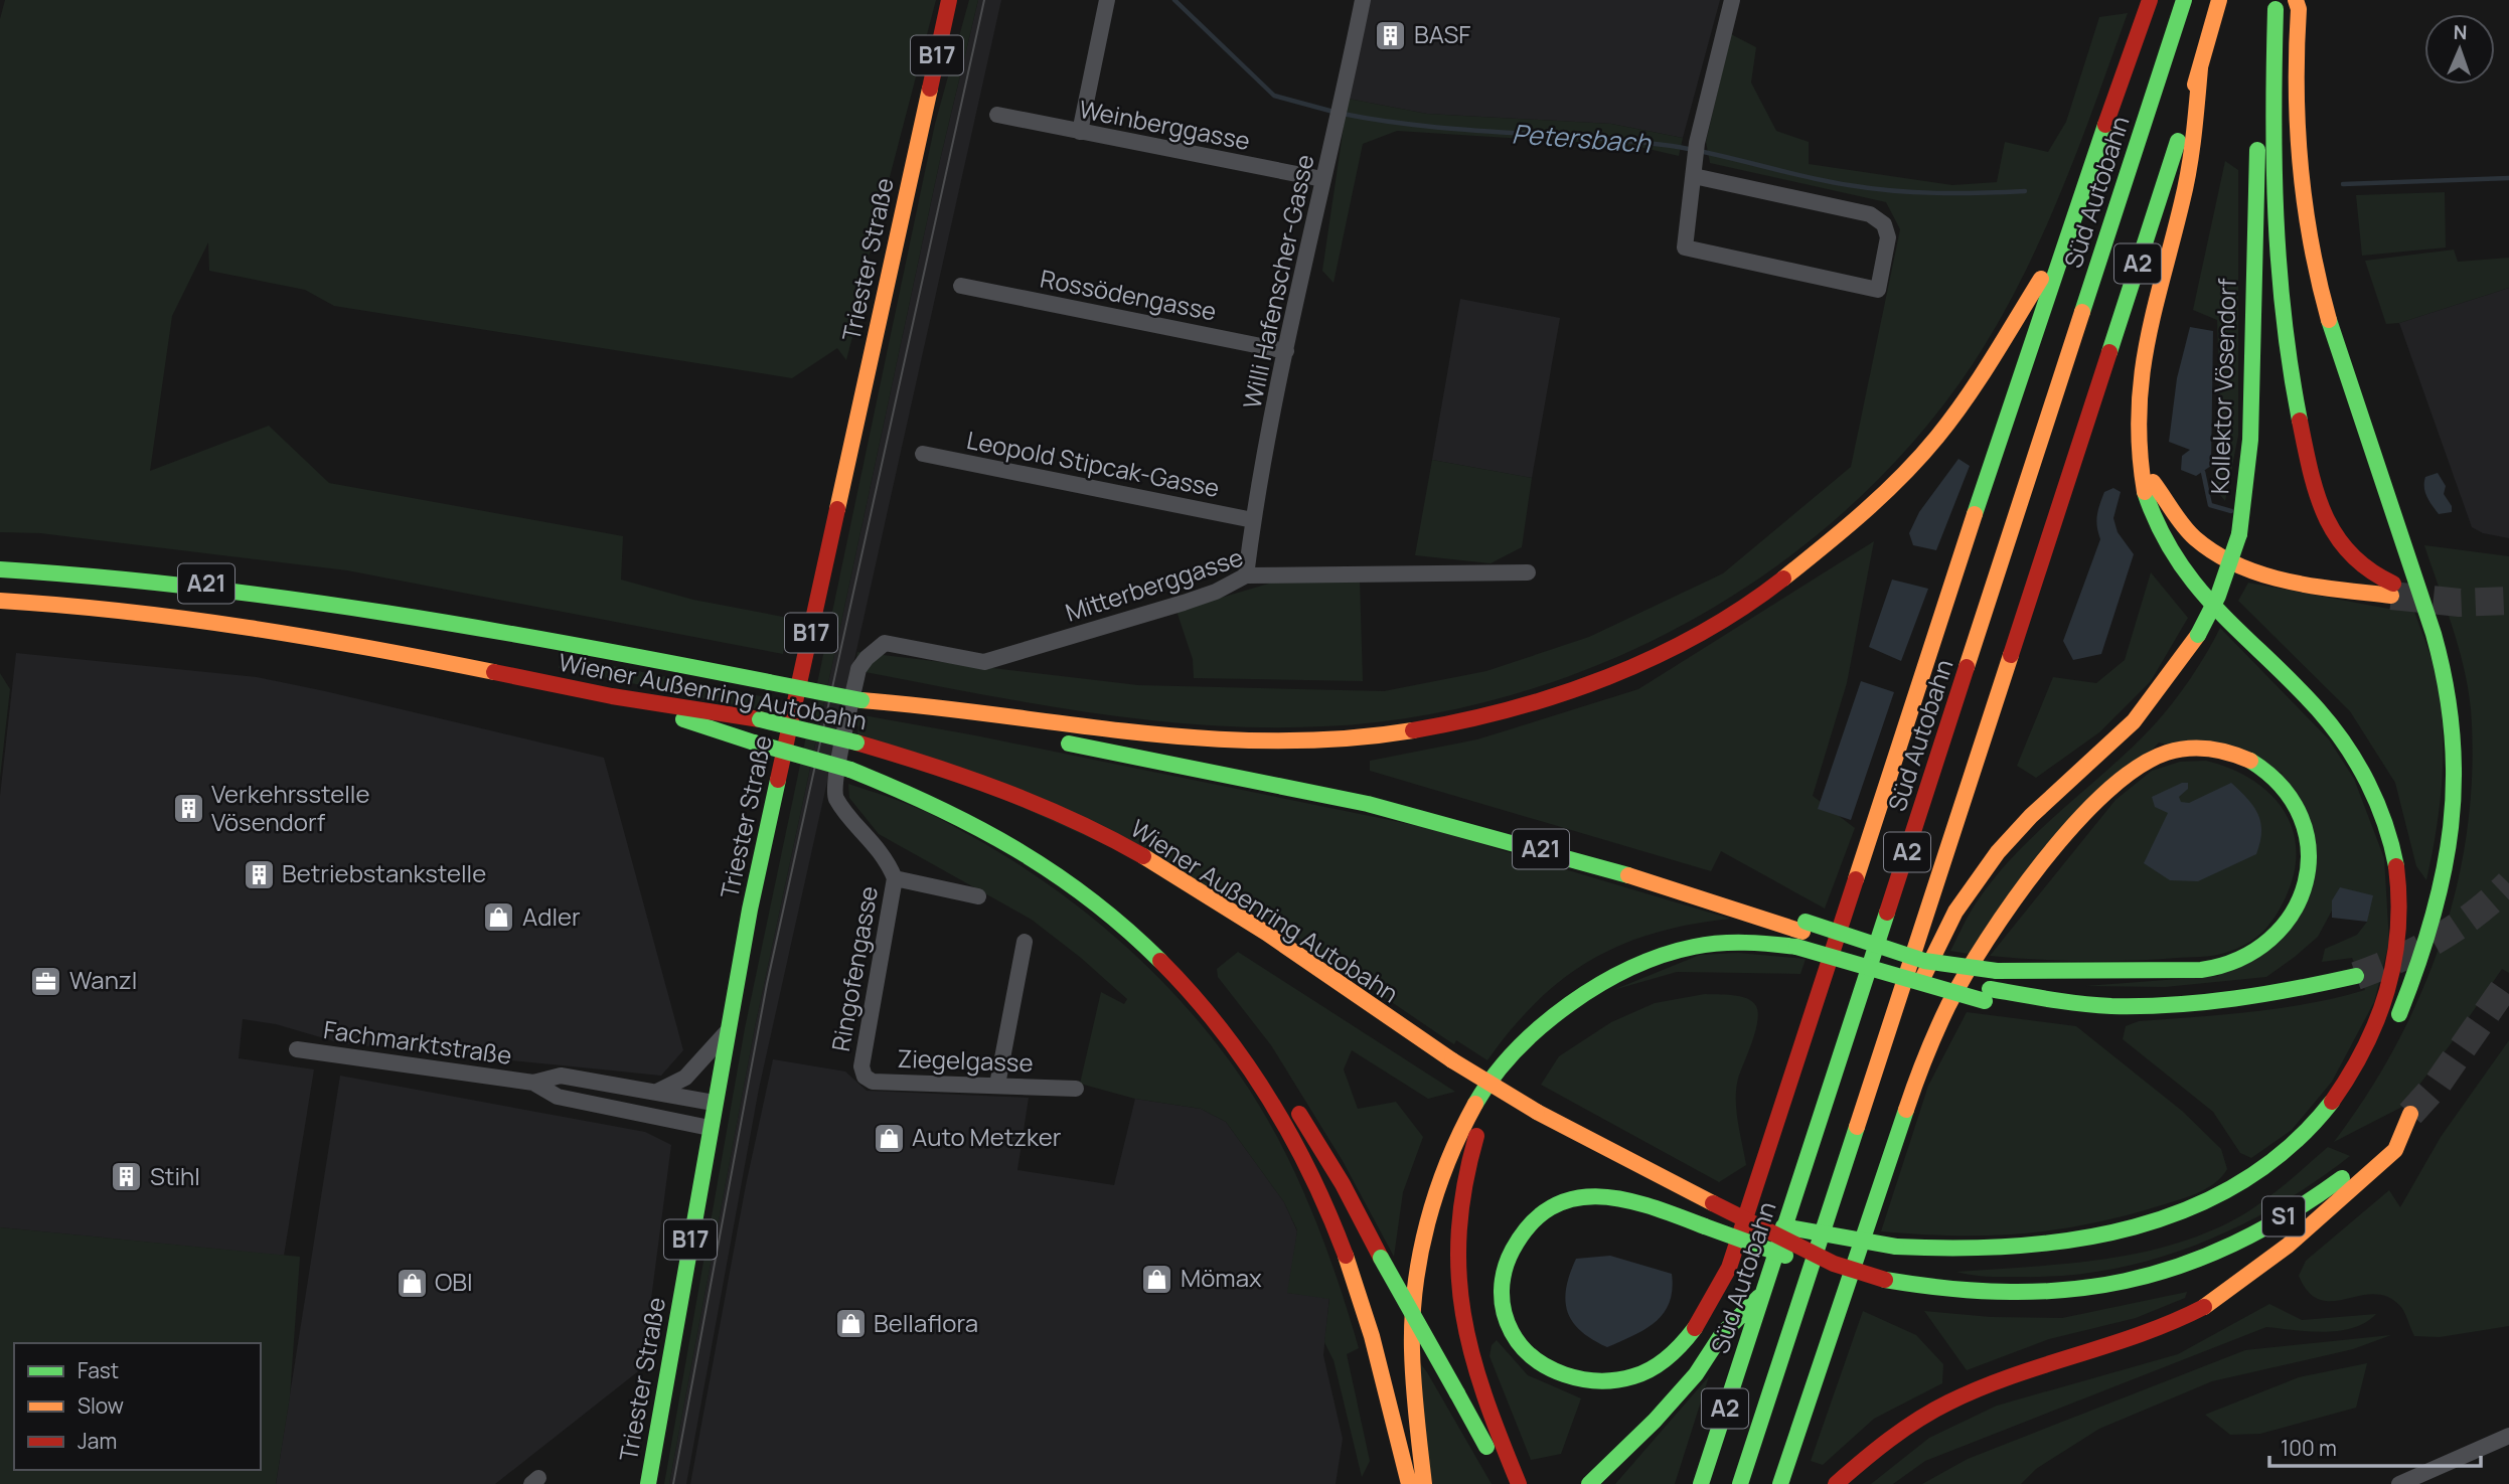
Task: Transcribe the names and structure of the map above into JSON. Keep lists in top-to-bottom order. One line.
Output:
{"streets":{"main road":["B17","Süd Autobahn","Triester Straße","A2","Kollektor Vösendorf","A21","Wiener Außenring Autobahn","S1"],"street":["Weinberggasse","Willi Hafenscher-Gasse","Rossödengasse","Leopold Stipcak-Gasse","Mitterberggasse","Ringofengasse","Fachmarktstraße","Ziegelgasse"]},"crossings":[["Weinberggasse","Willi Hafenscher-Gasse"],["Triester Straße","Fachmarktstraße"],["A2","Kollektor Vösendorf"],["Willi Hafenscher-Gasse","Rossödengasse"],["Willi Hafenscher-Gasse","Leopold Stipcak-Gasse"],["Willi Hafenscher-Gasse","Mitterberggasse"],["Mitterberggasse","Ringofengasse"],["Wiener Außenring Autobahn","S1"],["Ringofengasse","Ziegelgasse"]],"water":["Petersbach"],"places":{"building":["BASF","Verkehrsstelle Vösendorf","Betriebstankstelle","Stihl"],"shop":["Adler","Auto Metzker","Mömax","OBI","Bellaflora"],"office":["Wanzl"]},"legend":["Fast","Slow","Jam"],"scale_bar":"100 m","north":"top"}
